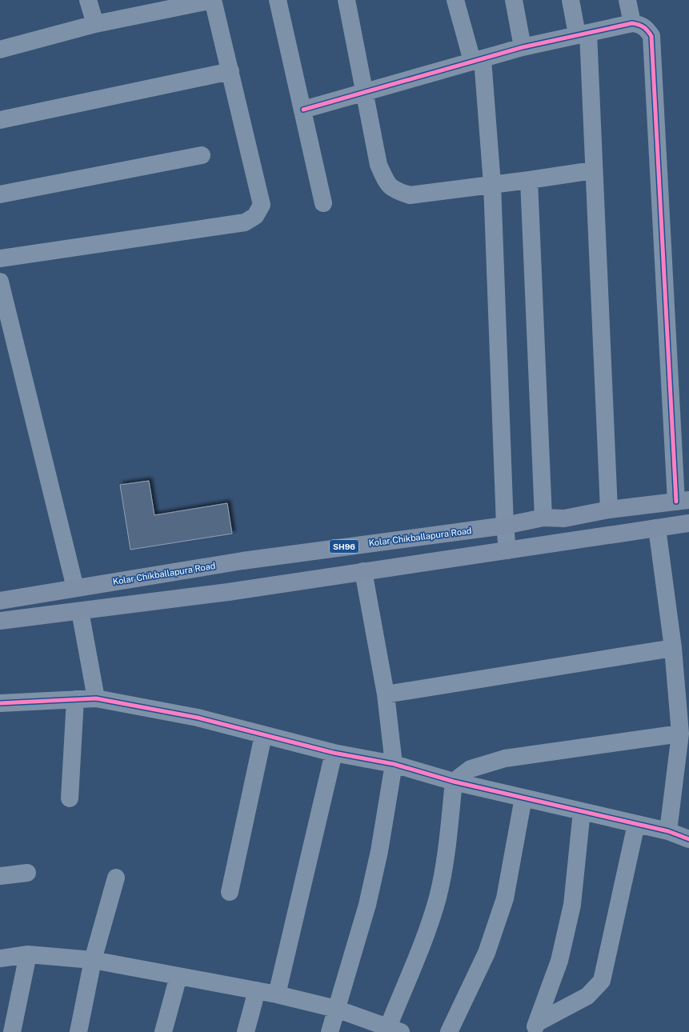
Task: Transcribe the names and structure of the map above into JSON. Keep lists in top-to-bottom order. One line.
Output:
{"streets":{"main road":["Kolar Chikballapura Road","SH96"]}}
